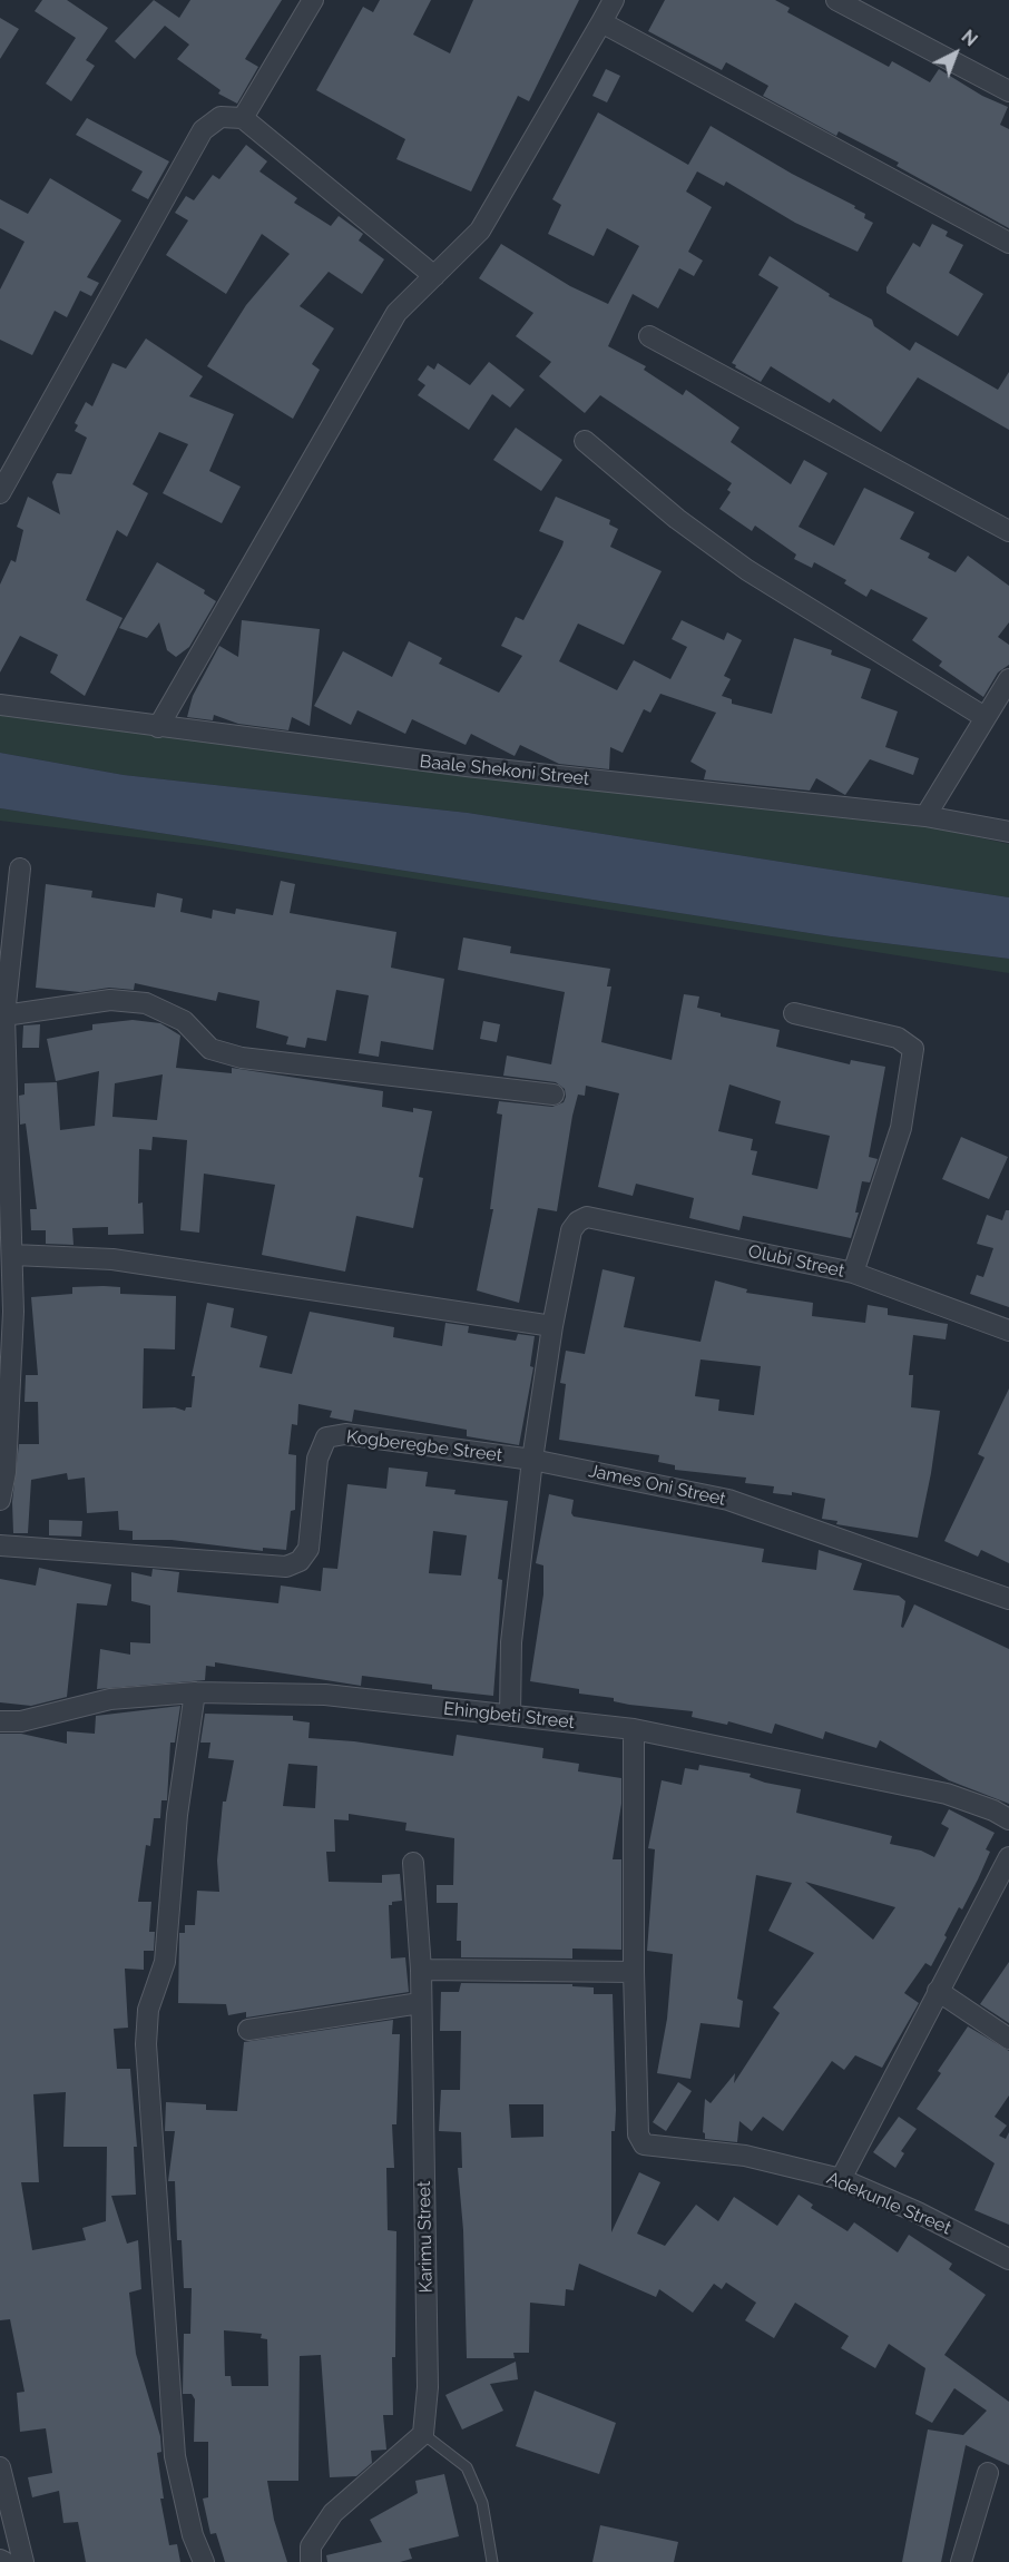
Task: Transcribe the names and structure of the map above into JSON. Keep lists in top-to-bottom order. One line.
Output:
{"streets":{"street":["Baale Shekoni Street","Olubi Street","Kogberegbe Street","James Oni Street","Ehingbeti Street","Adekunle Street","Karimu Street"]},"crossings":[["Kogberegbe Street","James Oni Street"]],"north":"top right"}
